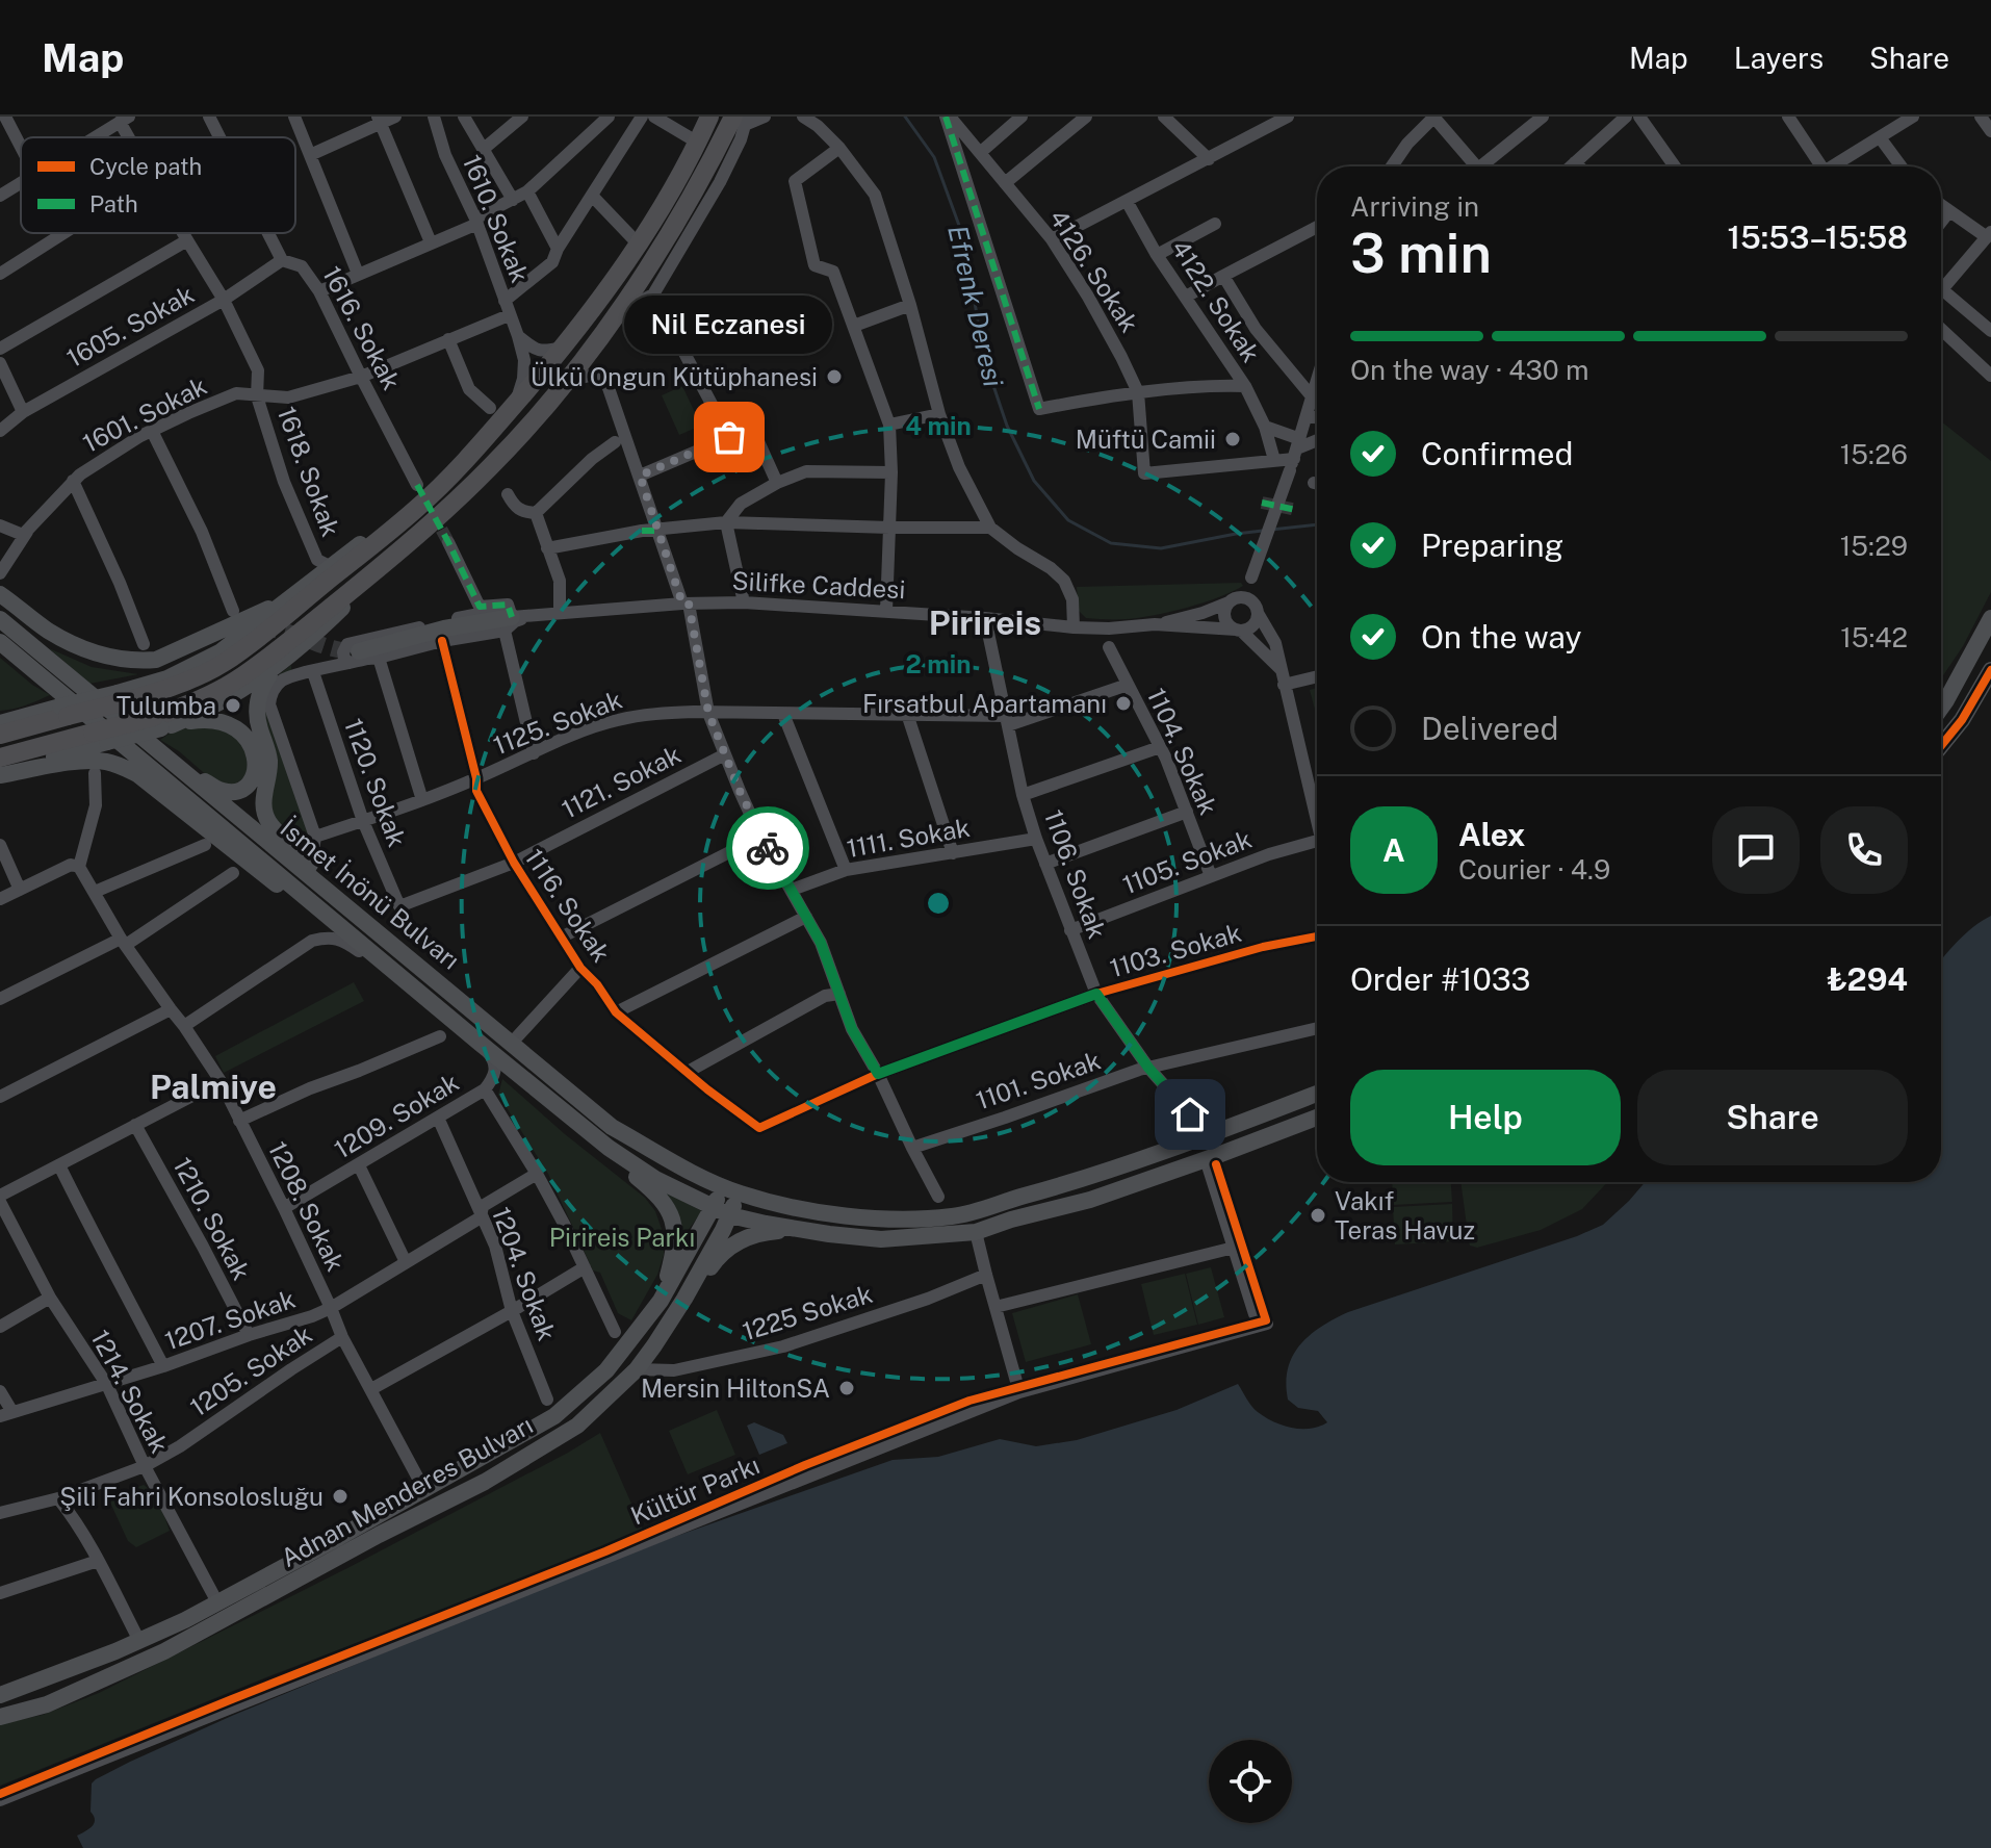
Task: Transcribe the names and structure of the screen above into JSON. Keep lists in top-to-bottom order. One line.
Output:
{"streets":{"main road":["İsmet İnönü Bulvarı","Adnan Menderes Bulvarı"],"street":["1610. Sokak","4126. Sokak","4122. Sokak","1605. Sokak","1616. Sokak","1601. Sokak","1618. Sokak","Silifke Caddesi","1125. Sokak","1104. Sokak","1121. Sokak","1120. Sokak","1111. Sokak","1105. Sokak","1106. Sokak","1116. Sokak","1103. Sokak","1101. Sokak","1209. Sokak","1208. Sokak","1210. Sokak","1204. Sokak","1225 Sokak","1207. Sokak","1205. Sokak","1214. Sokak","Kültür Parkı"]},"crossings":[["1610. Sokak","1601. Sokak"],["4126. Sokak","4122. Sokak"],["1605. Sokak","1616. Sokak"],["1605. Sokak","1618. Sokak"],["1616. Sokak","1601. Sokak"],["1601. Sokak","1618. Sokak"],["Silifke Caddesi","1125. Sokak"],["Silifke Caddesi","1120. Sokak"],["Silifke Caddesi","1106. Sokak"],["Silifke Caddesi","1116. Sokak"],["1125. Sokak","1104. Sokak"],["1125. Sokak","1120. Sokak"],["1125. Sokak","1106. Sokak"],["1125. Sokak","1116. Sokak"],["1104. Sokak","1105. Sokak"],["1121. Sokak","1120. Sokak"],["1121. Sokak","1116. Sokak"],["1111. Sokak","1106. Sokak"],["1105. Sokak","1106. Sokak"],["1106. Sokak","1103. Sokak"],["1106. Sokak","1101. Sokak"],["İsmet İnönü Bulvarı","1209. Sokak"],["İsmet İnönü Bulvarı","Adnan Menderes Bulvarı"],["1116. Sokak","1103. Sokak"],["1209. Sokak","1208. Sokak"],["1209. Sokak","1204. Sokak"],["1208. Sokak","1207. Sokak"],["1208. Sokak","1205. Sokak"],["1208. Sokak","Adnan Menderes Bulvarı"],["1210. Sokak","1207. Sokak"],["1204. Sokak","1207. Sokak"],["1225 Sokak","Adnan Menderes Bulvarı"],["1207. Sokak","1214. Sokak"],["1205. Sokak","1214. Sokak"],["1214. Sokak","Adnan Menderes Bulvarı"]],"districts":["Pirireis","Palmiye"],"water":["Efrenk Deresi"],"parks":["Pirireis Parkı"],"places":["Ülkü Ongun Kütüphanesi","Nil Eczanesi","Müftü Camii","Fırsatbul Apartamanı","Tulumba","Vakıf Teras Havuz","Mersin HiltonSA","Şili Fahri Konsolosluğu"],"legend":["Cycle path","Path"],"page":{"header":"Map","nav":["Map","Layers","Share"],"heading":["3 min","Arriving in","15:53–15:58"],"panel":["Alex","Courier · 4.9","Order #1033","₺294"],"bubble":"Nil Eczanesi","bar":"On the way · 430 m","list":[["Confirmed","15:26"],["Preparing","15:29"],["On the way","15:42"],"Delivered"],"round":"A","buttons":["Help","Share"]},"rings":["4 min","2 min"]}
